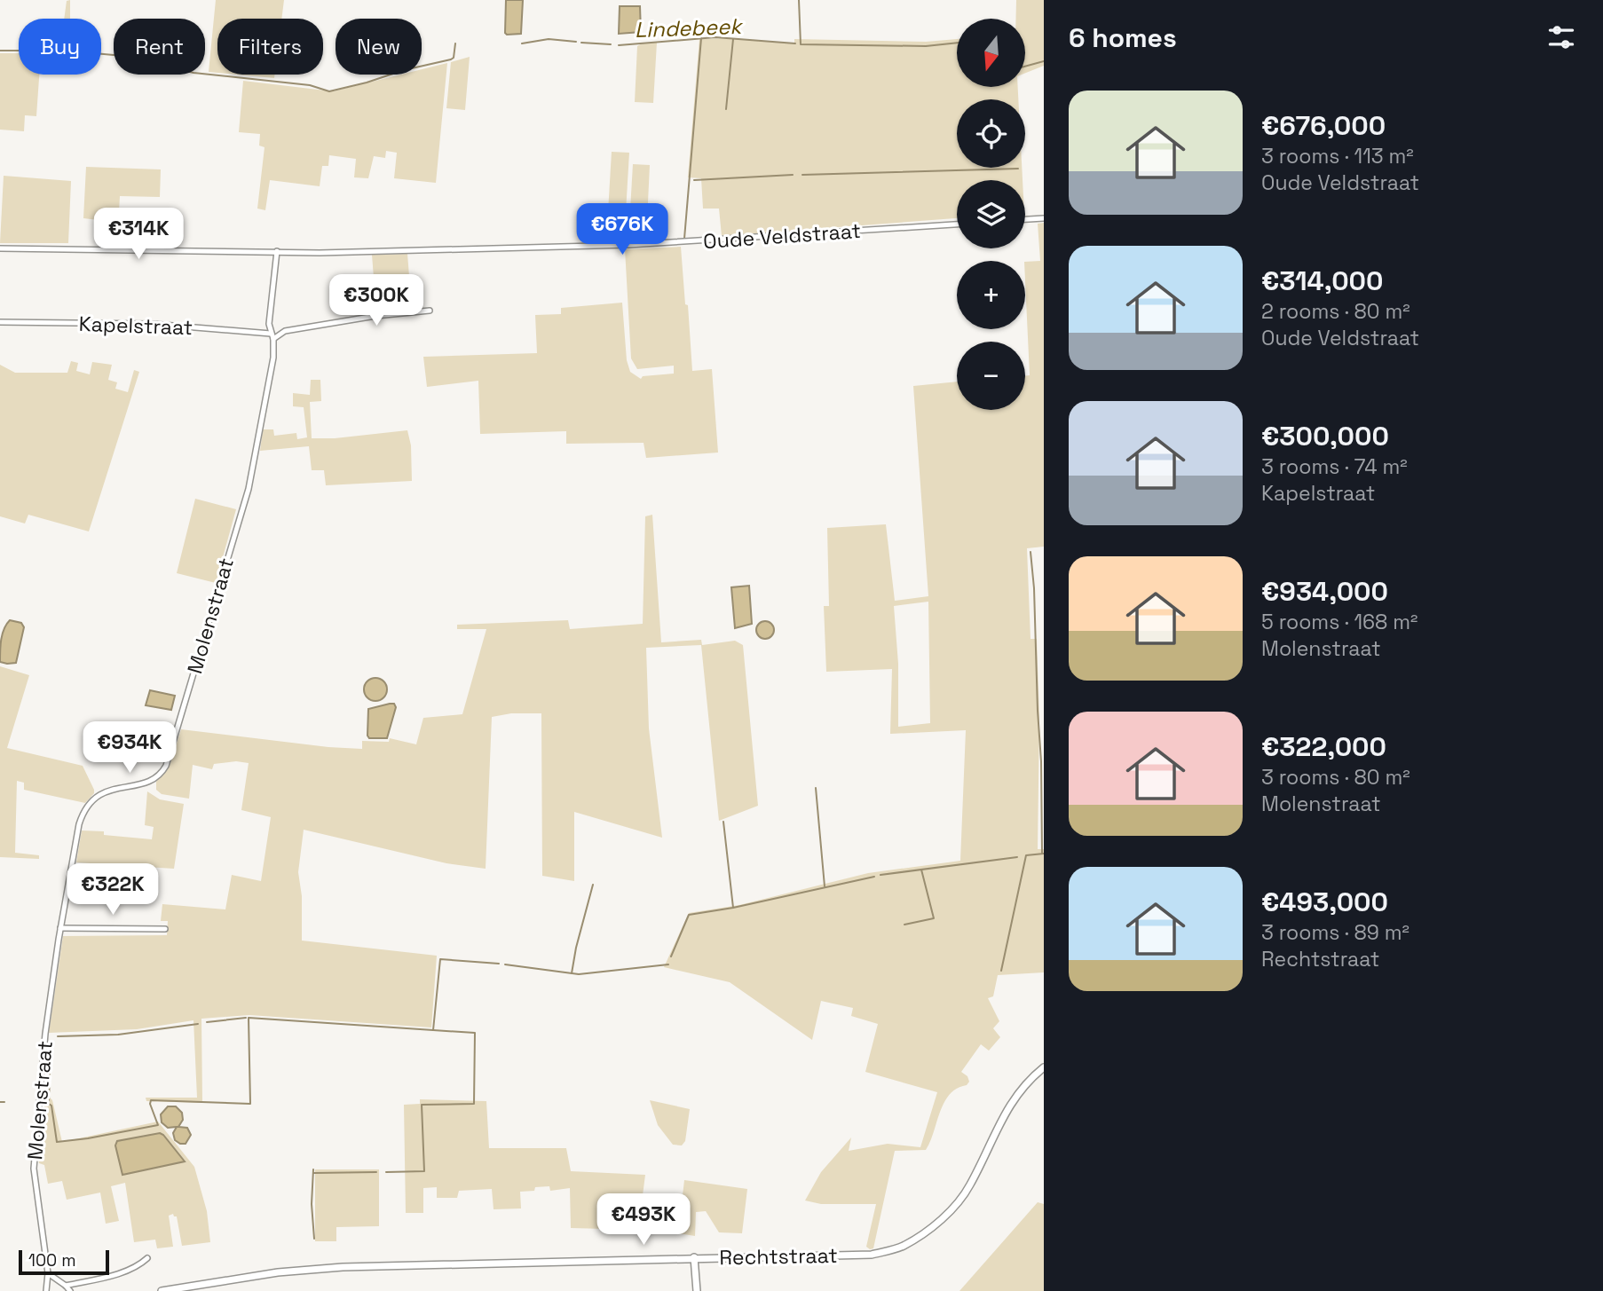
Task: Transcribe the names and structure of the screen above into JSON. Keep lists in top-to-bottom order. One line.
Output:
{"streets":{"street":["Oude Veldstraat","Kapelstraat","Molenstraat","Rechtstraat"]},"water":["Lindebeek"],"scale_bar":"100 m","north":"bottom","page":{"heading":"6 homes","map_buttons":["+","−"],"chip":["Buy","Rent","Filters","New"],"list":[{"name":"€676,000","note":"3 rooms · 113 m² · Oude Veldstraat"},{"name":"€314,000","note":"2 rooms · 80 m² · Oude Veldstraat"},{"name":"€300,000","note":"3 rooms · 74 m² · Kapelstraat"},{"name":"€934,000","note":"5 rooms · 168 m² · Molenstraat"},{"name":"€322,000","note":"3 rooms · 80 m² · Molenstraat"},{"name":"€493,000","note":"3 rooms · 89 m² · Rechtstraat"}],"price":["€676K","€314K","€300K","€934K","€322K","€493K"],"scale":"100 m"}}
